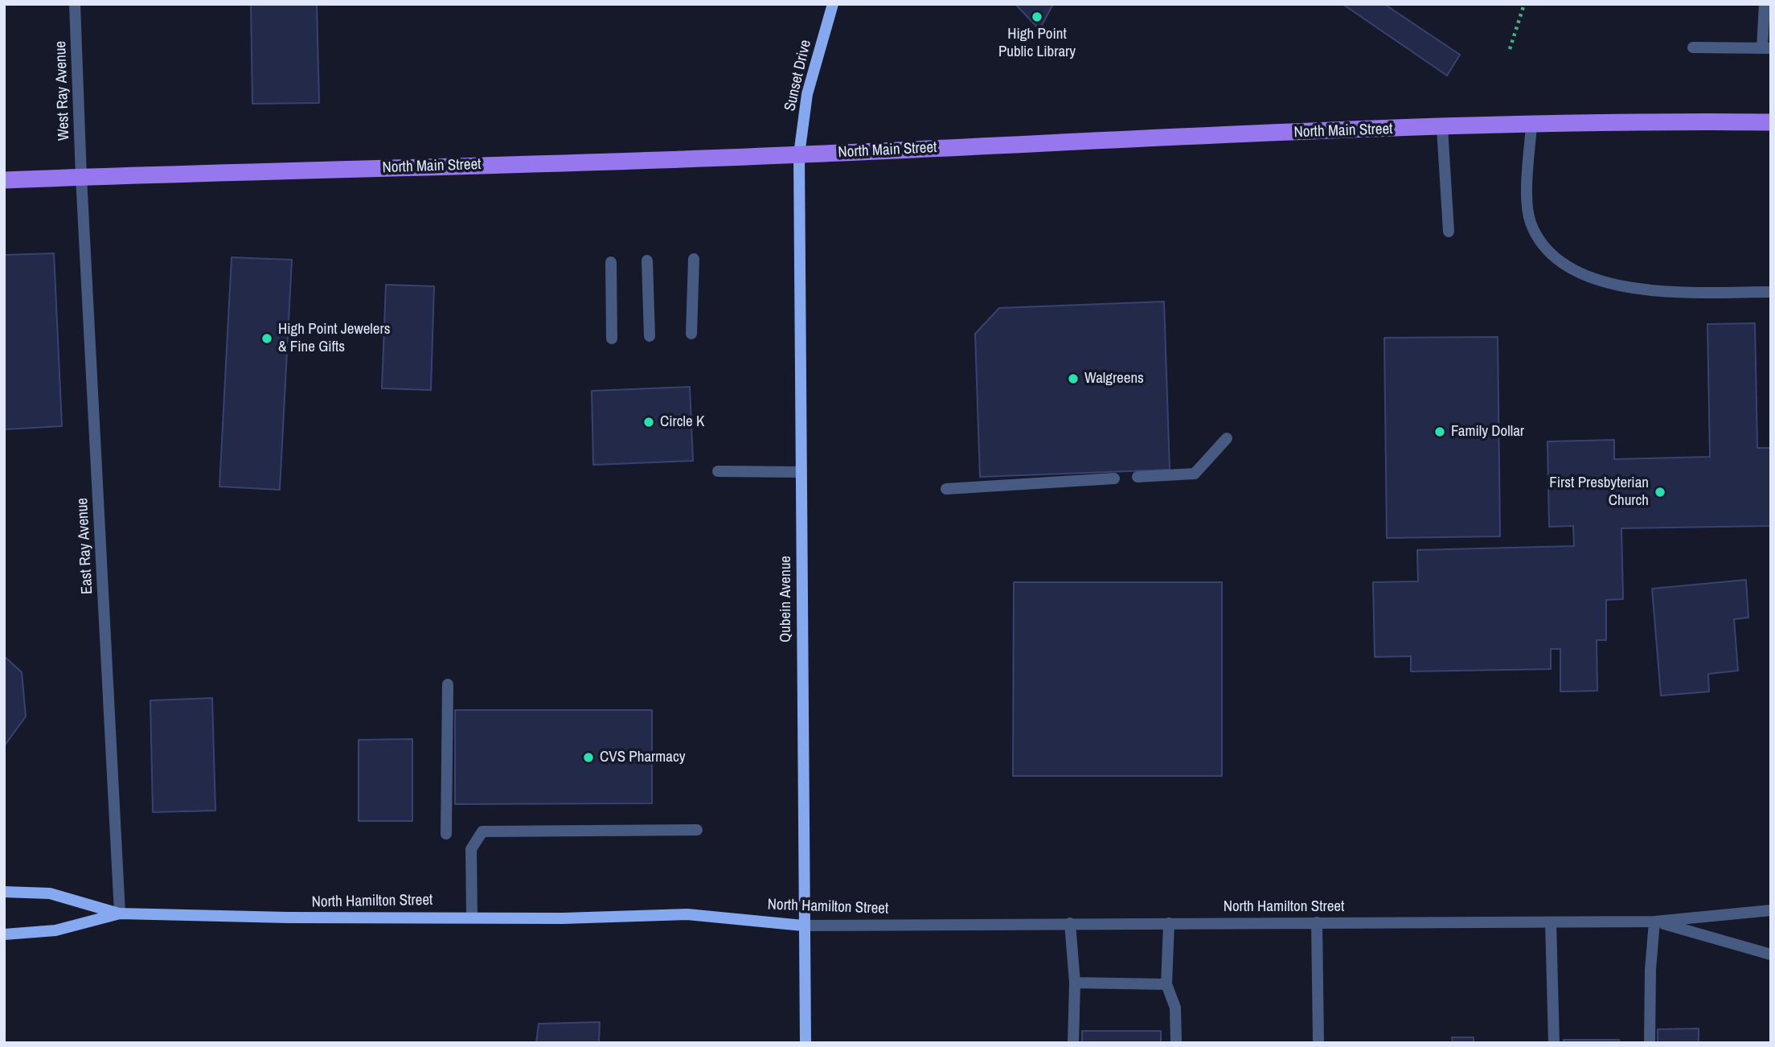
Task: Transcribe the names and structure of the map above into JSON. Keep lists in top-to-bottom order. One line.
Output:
{"streets":{"main road":["North Main Street"],"street":["Sunset Drive","West Ray Avenue","East Ray Avenue","Qubein Avenue","North Hamilton Street"]},"crossings":[["Sunset Drive","North Main Street"],["Sunset Drive","Qubein Avenue"],["West Ray Avenue","North Main Street"],["West Ray Avenue","East Ray Avenue"],["North Main Street","East Ray Avenue"],["North Main Street","Qubein Avenue"],["East Ray Avenue","North Hamilton Street"],["Qubein Avenue","North Hamilton Street"]],"places":["High Point Public Library","High Point Jewelers & Fine Gifts","Walgreens","Circle K","Family Dollar","First Presbyterian Church","CVS Pharmacy"]}
